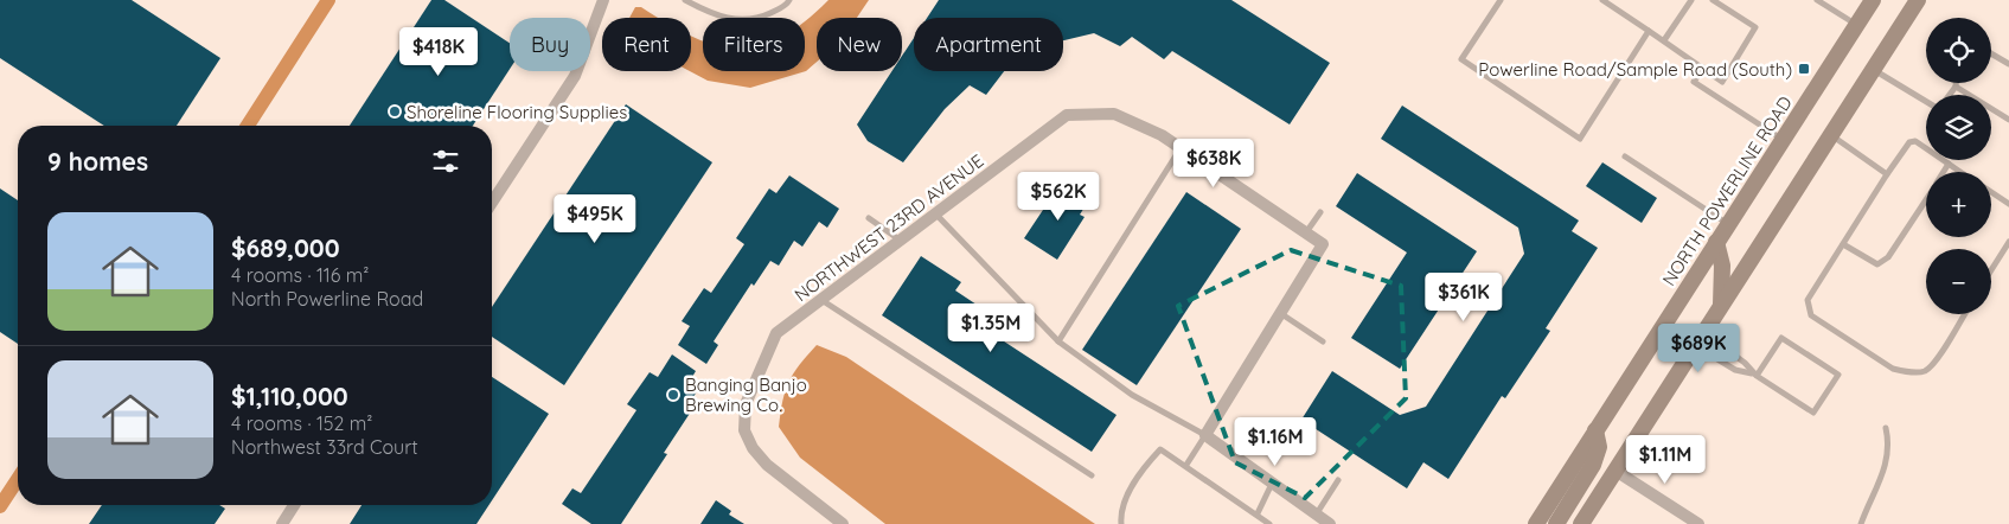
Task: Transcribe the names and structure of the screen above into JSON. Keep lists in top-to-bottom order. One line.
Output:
{"streets":{"main road":["NORTH POWERLINE ROAD"],"street":["NORTHWEST 23RD AVENUE"]},"places":{"transit":["Powerline Road/Sample Road (South)"],"other":["Shoreline Flooring Supplies","Banging Banjo Brewing Co."]},"page":{"map_buttons":["+","−"],"chip":["Buy","Rent","Filters","New","Apartment"],"price":["$418K","$638K","$562K","$495K","$361K","$1.35M","$689K","$1.16M","$1.11M"],"heading":"9 homes","list":[{"name":"$689,000","note":"4 rooms · 116 m² · North Powerline Road"},{"name":"$1,110,000","note":"4 rooms · 152 m² · Northwest 33rd Court"}]}}
